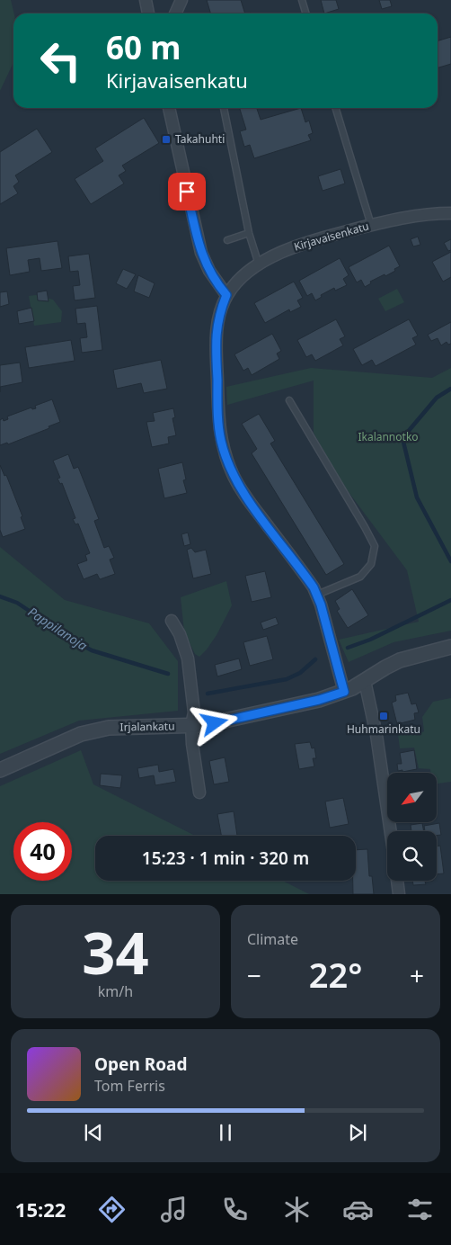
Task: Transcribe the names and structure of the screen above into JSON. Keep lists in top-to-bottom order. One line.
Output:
{"streets":{"street":["Kirjavaisenkatu","Irjalankatu"]},"crossings":[["Kirjavaisenkatu","Irjalankatu"]],"water":["Pappilanoja"],"parks":["Ikalannotko"],"places":{"transit":["Takahuhti","Huhmarinkatu"]},"north":"bottom left","page":{"turn":["60 m","Kirjavaisenkatu"],"limit":"40","trip":"15:23 · 1 min · 320 m","tile":[["34","km/h"],"Climate"],"heat":["−","22°","+"],"song":["Open Road","Tom Ferris"],"tabs":"15:22"}}
